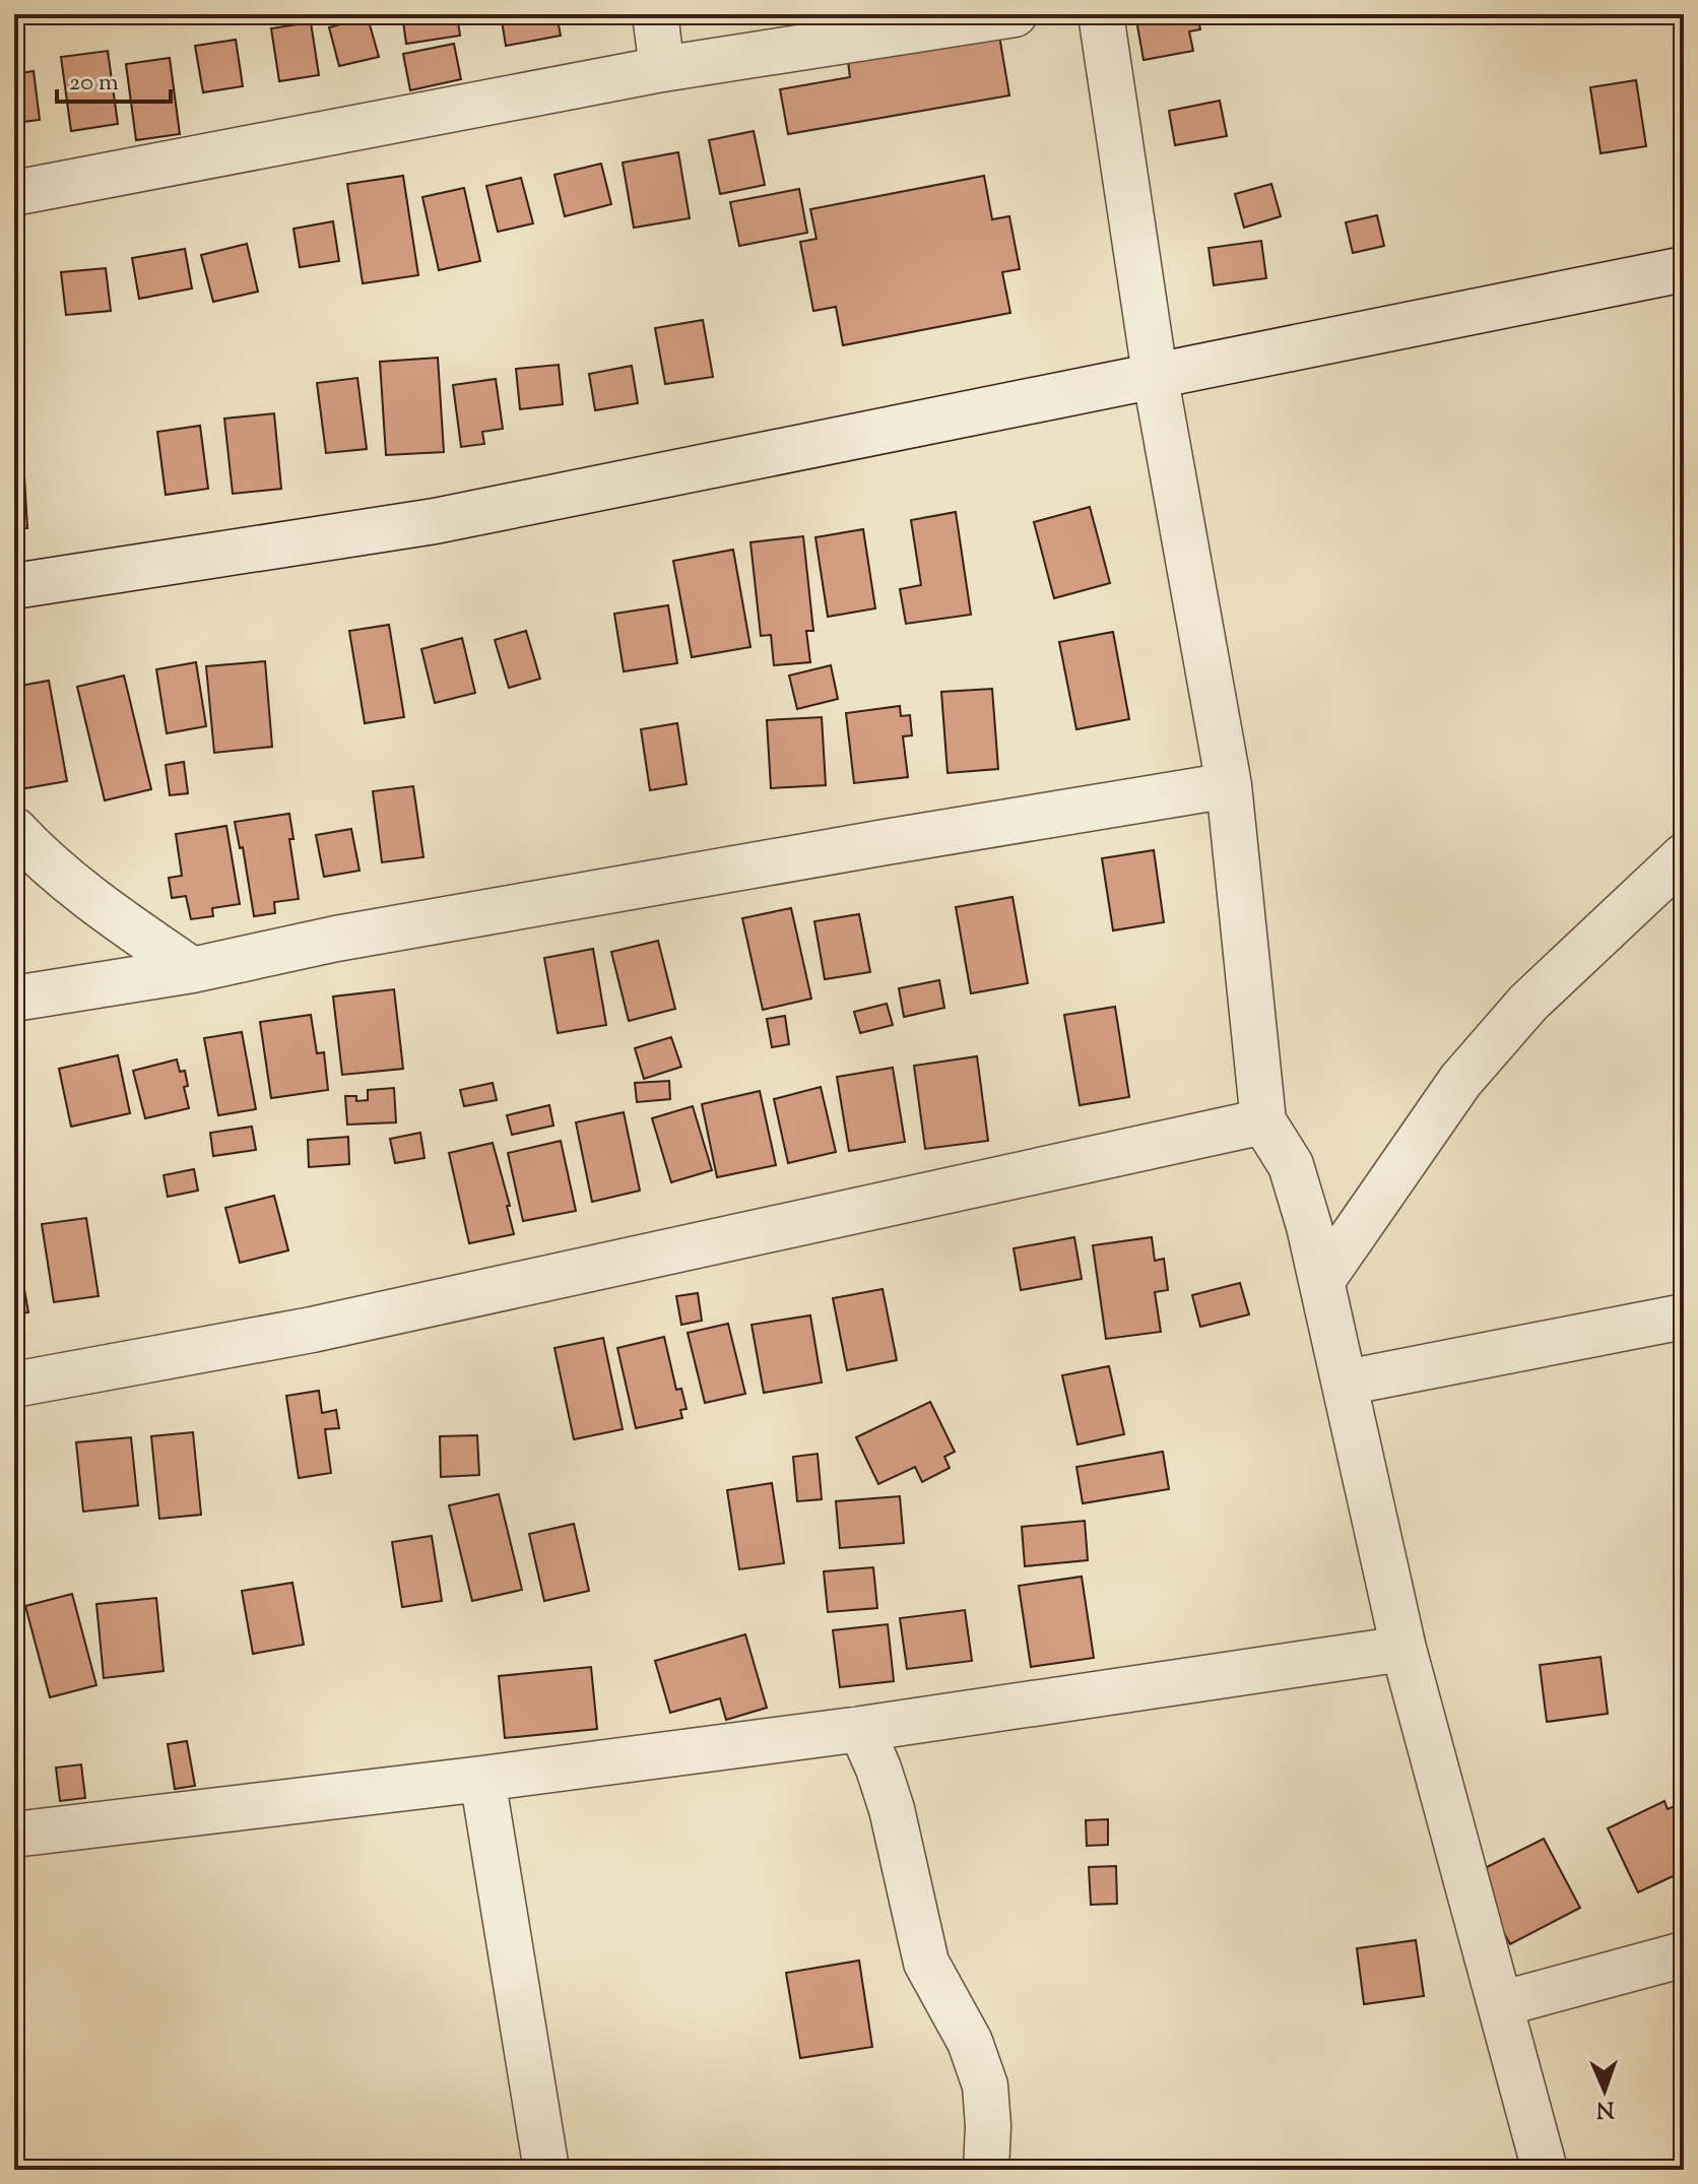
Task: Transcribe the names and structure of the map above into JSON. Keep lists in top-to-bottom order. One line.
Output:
{"scale_bar":"20 m","north":"bottom"}
